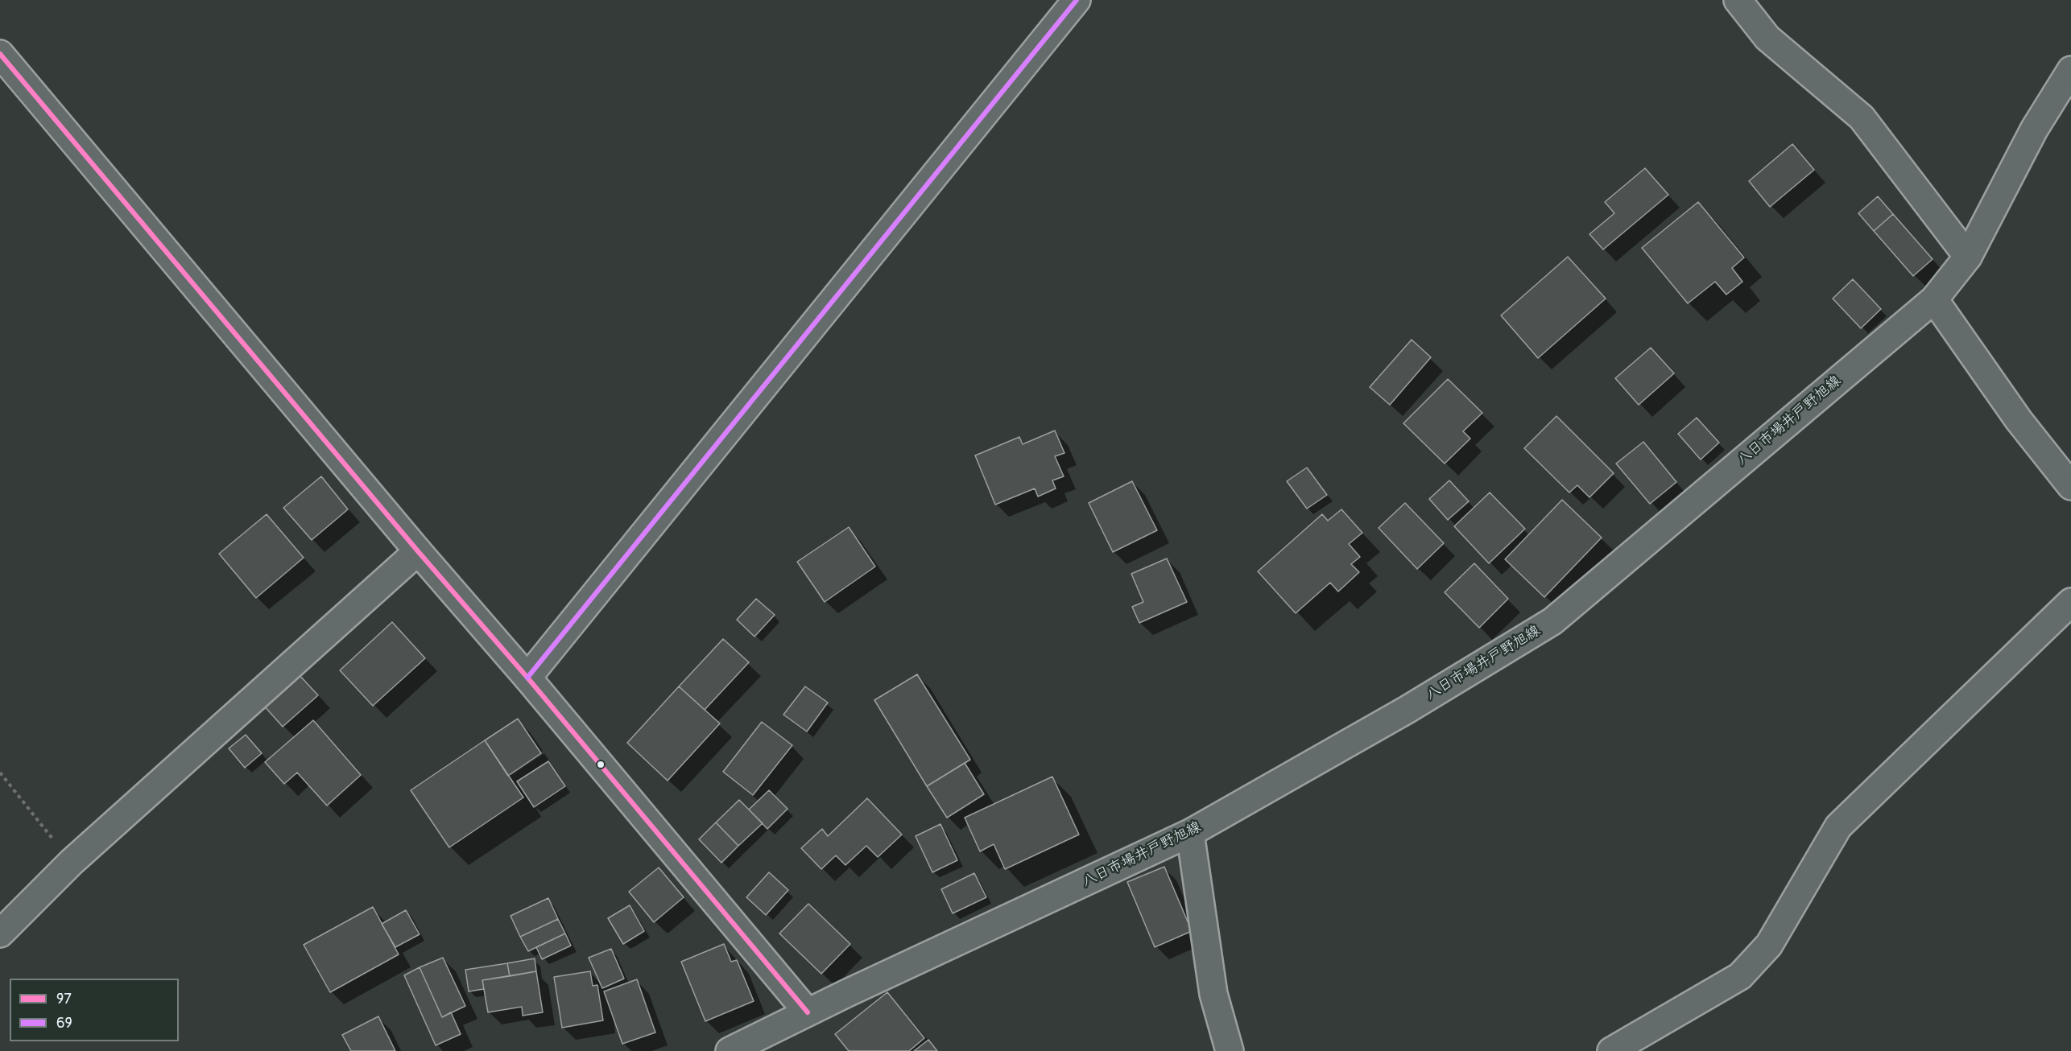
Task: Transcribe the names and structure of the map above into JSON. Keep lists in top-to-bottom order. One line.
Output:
{"streets":{"main road":["八日市場井戸野旭線"]},"lines":["transit line 69","transit line 97"],"legend":["97","69"]}
